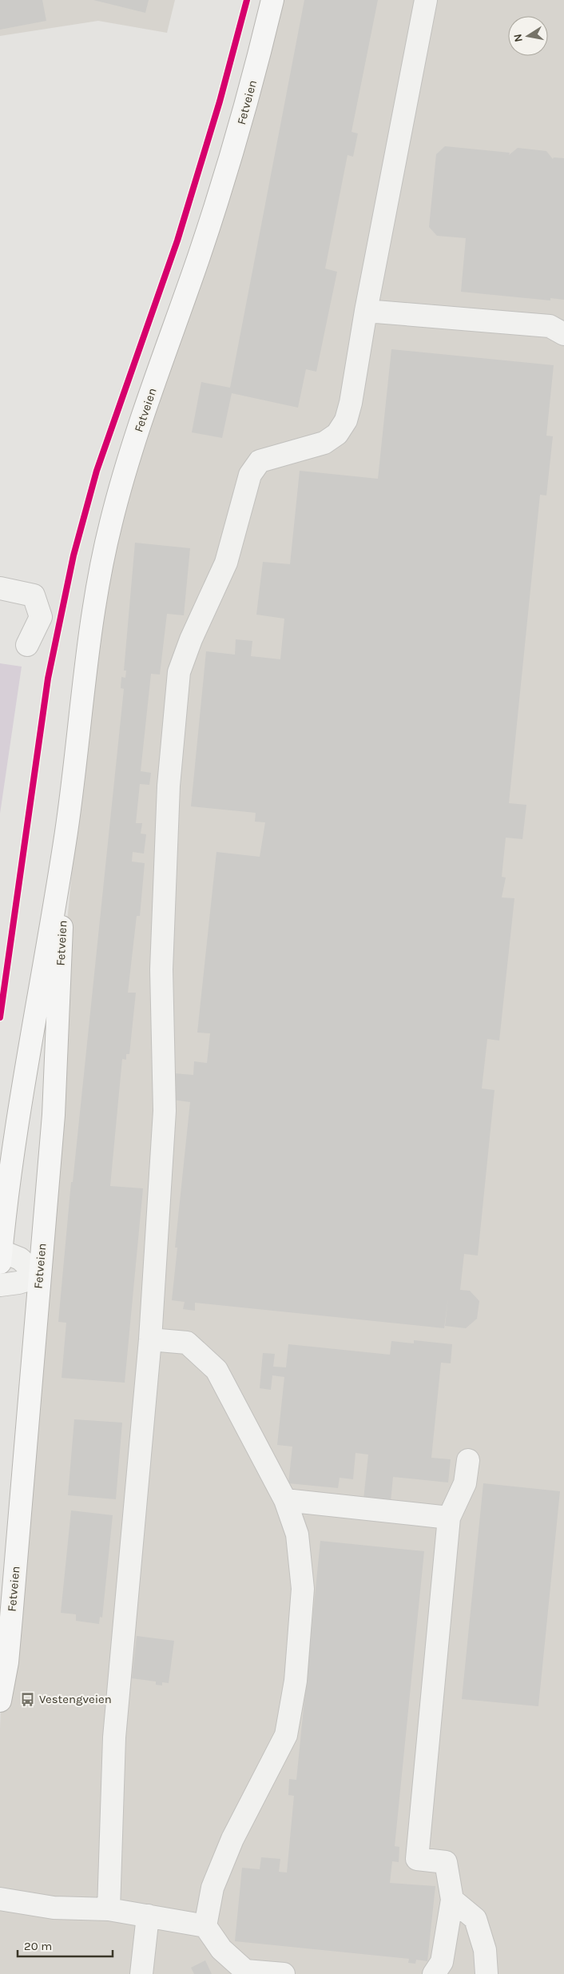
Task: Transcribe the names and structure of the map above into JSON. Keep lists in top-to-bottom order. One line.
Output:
{"streets":{"highway":["Fetveien"]},"places":{"bus stop":["Vestengveien"]},"scale_bar":"20 m","north":"left"}
